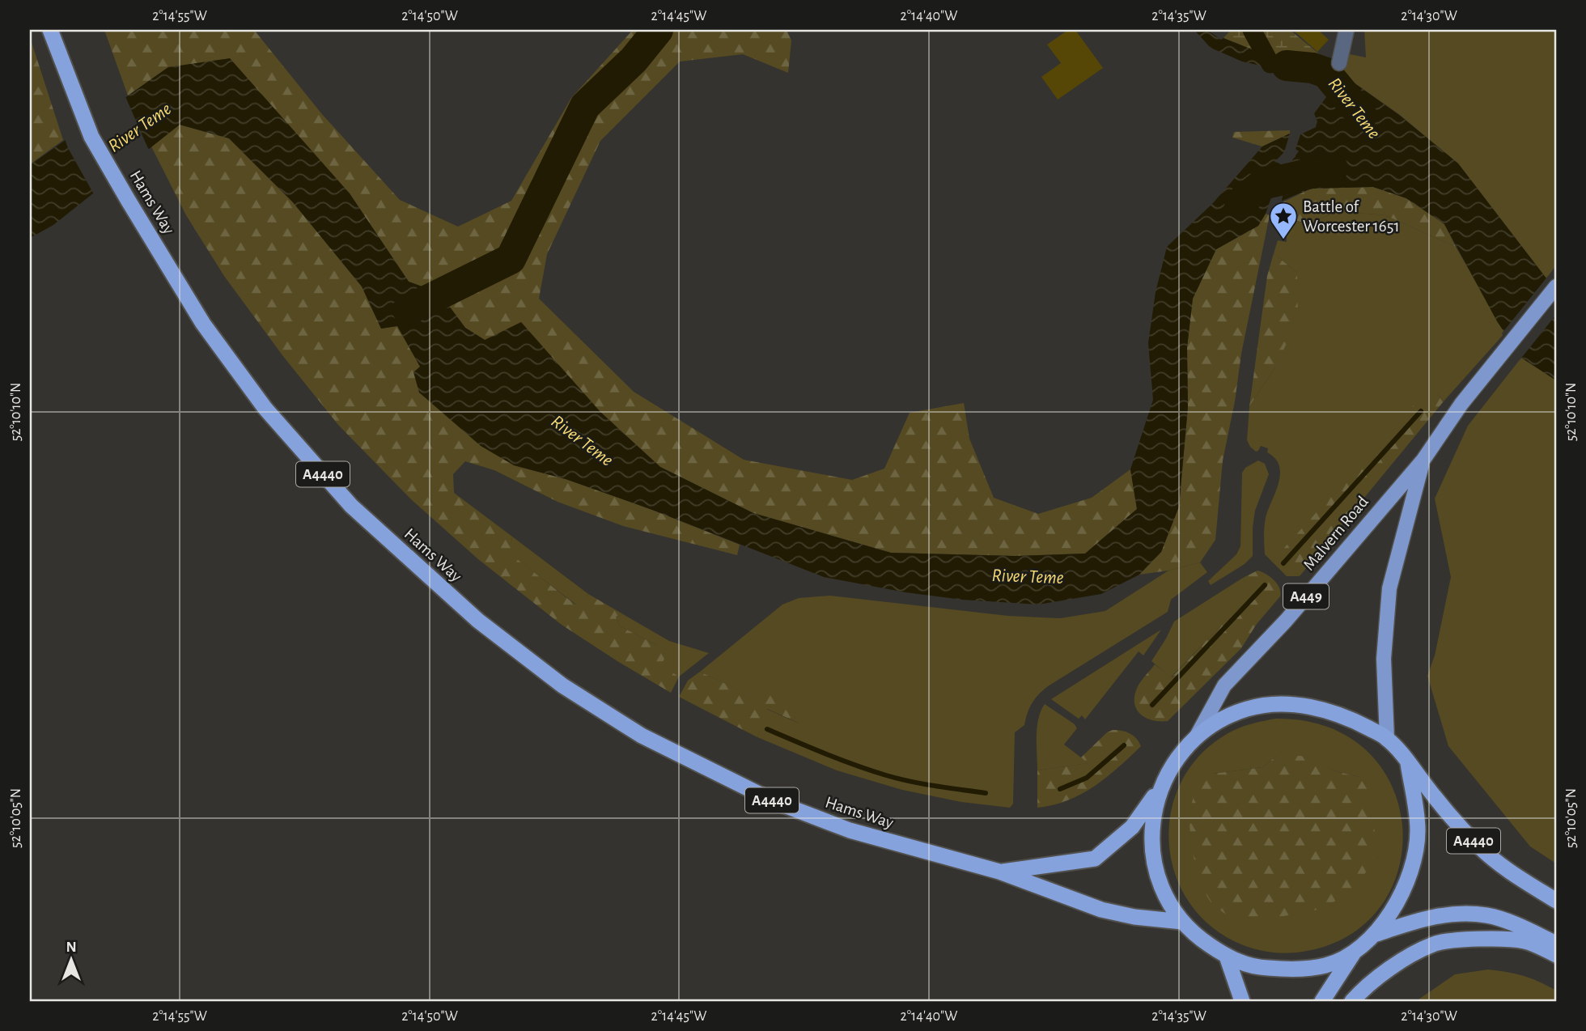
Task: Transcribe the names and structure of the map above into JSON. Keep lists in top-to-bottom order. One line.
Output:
{"streets":{"highway":["Hams Way","A4440"],"main road":["Malvern Road","A449"]},"water":["River Teme"],"places":{"place":["Battle of Worcester 1651"]},"north":"top","coordinates":["2°14'55\"W","2°14'50\"W","2°14'45\"W","2°14'40\"W","2°14'35\"W","2°14'30\"W","52°10'10\"N","52°10'05\"N"]}
